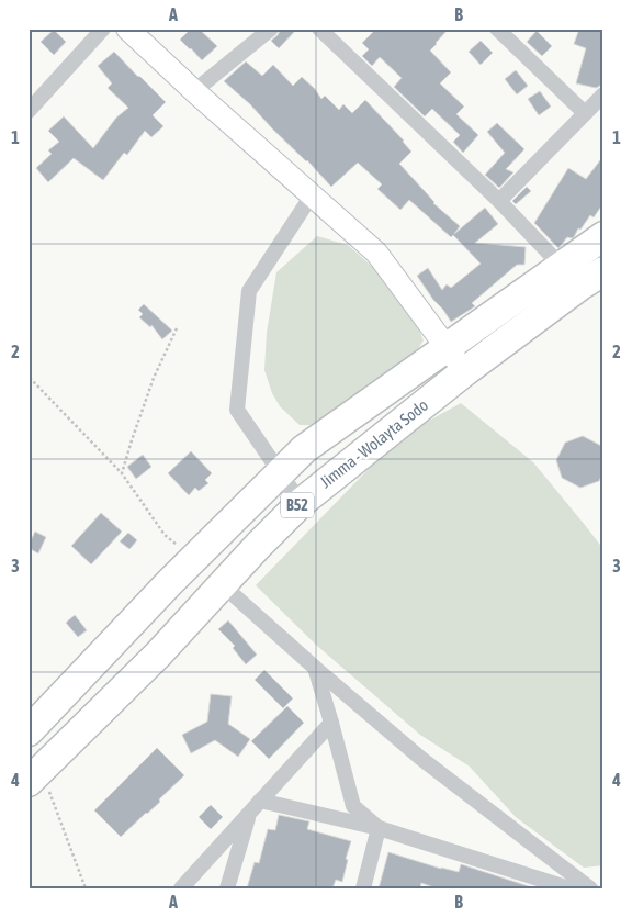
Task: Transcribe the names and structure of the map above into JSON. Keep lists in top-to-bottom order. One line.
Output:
{"streets":{"highway":["Jimma - Wolayta Sodo","B52"]},"grid":{"columns":["A","B"],"rows":["1","2","3","4"]}}
